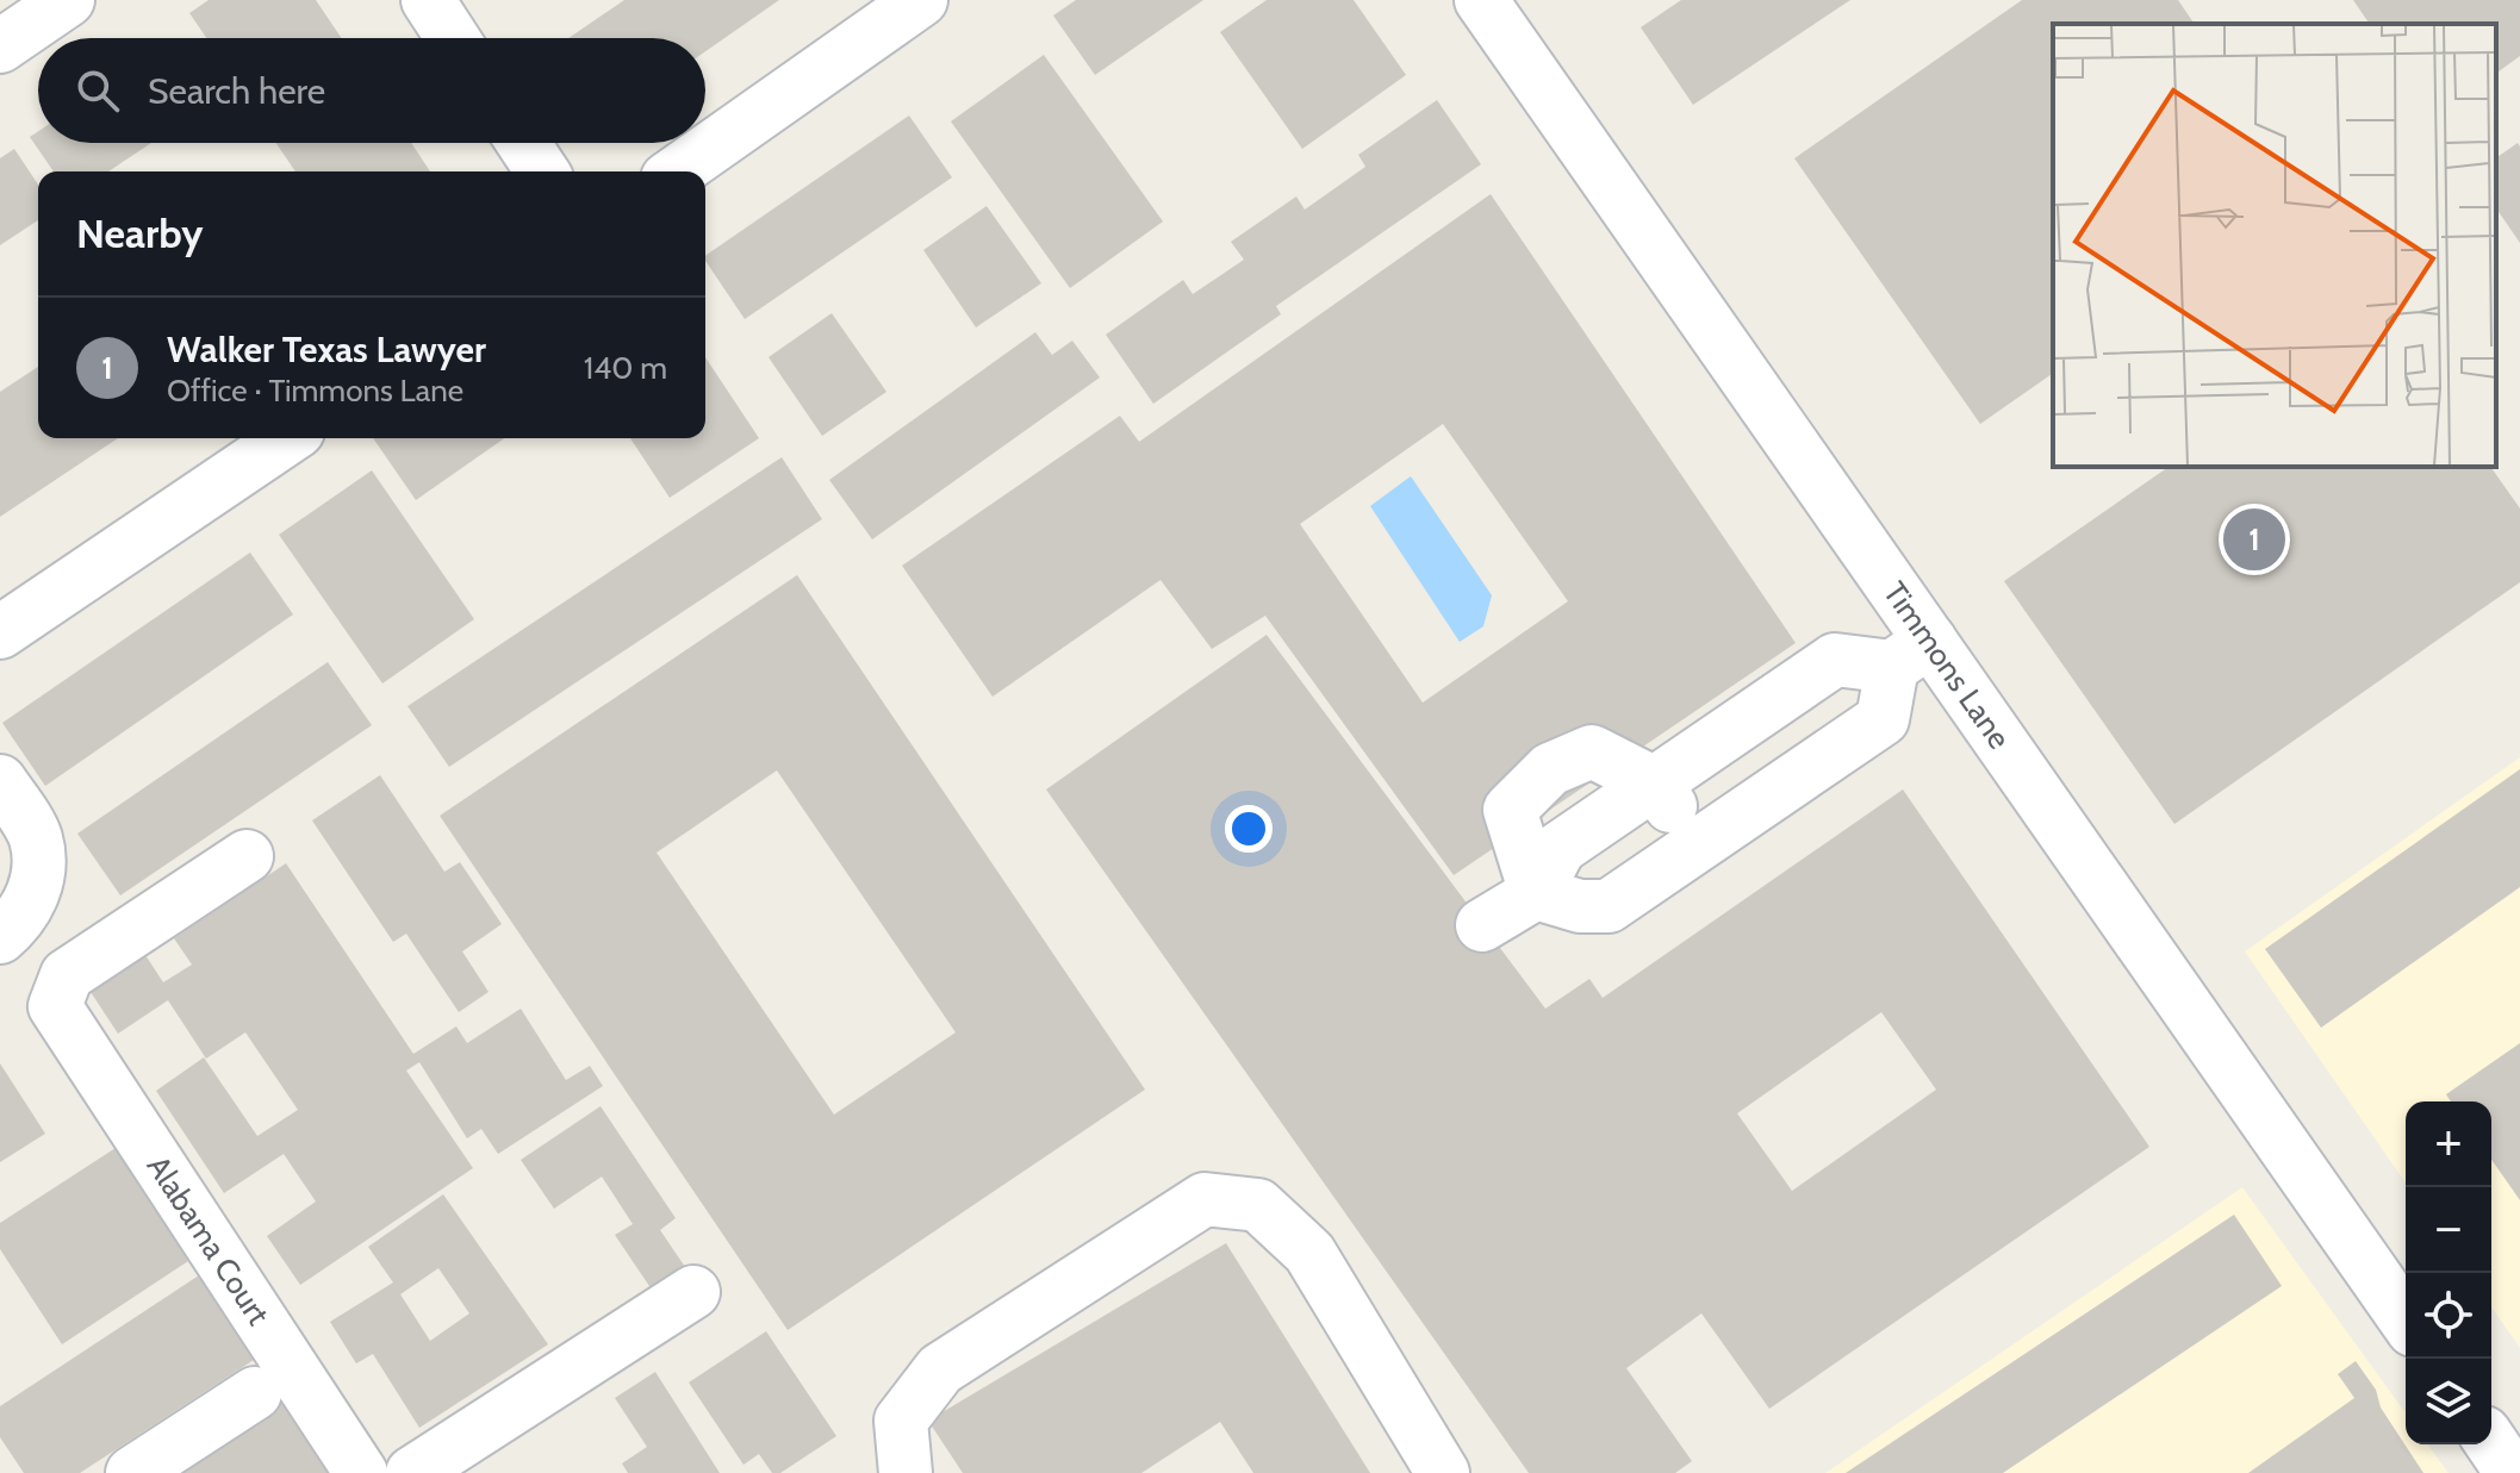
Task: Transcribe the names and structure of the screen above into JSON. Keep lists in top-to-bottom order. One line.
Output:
{"streets":{"street":["Timmons Lane","Alabama Court"]},"page":{"search":"Search here","heading":"Nearby","list":[{"mark":"1","name":"Walker Texas Lawyer","note":"Office · Timmons Lane","value":"140 m"}],"pins":"1","map_buttons":["+","−"]}}
